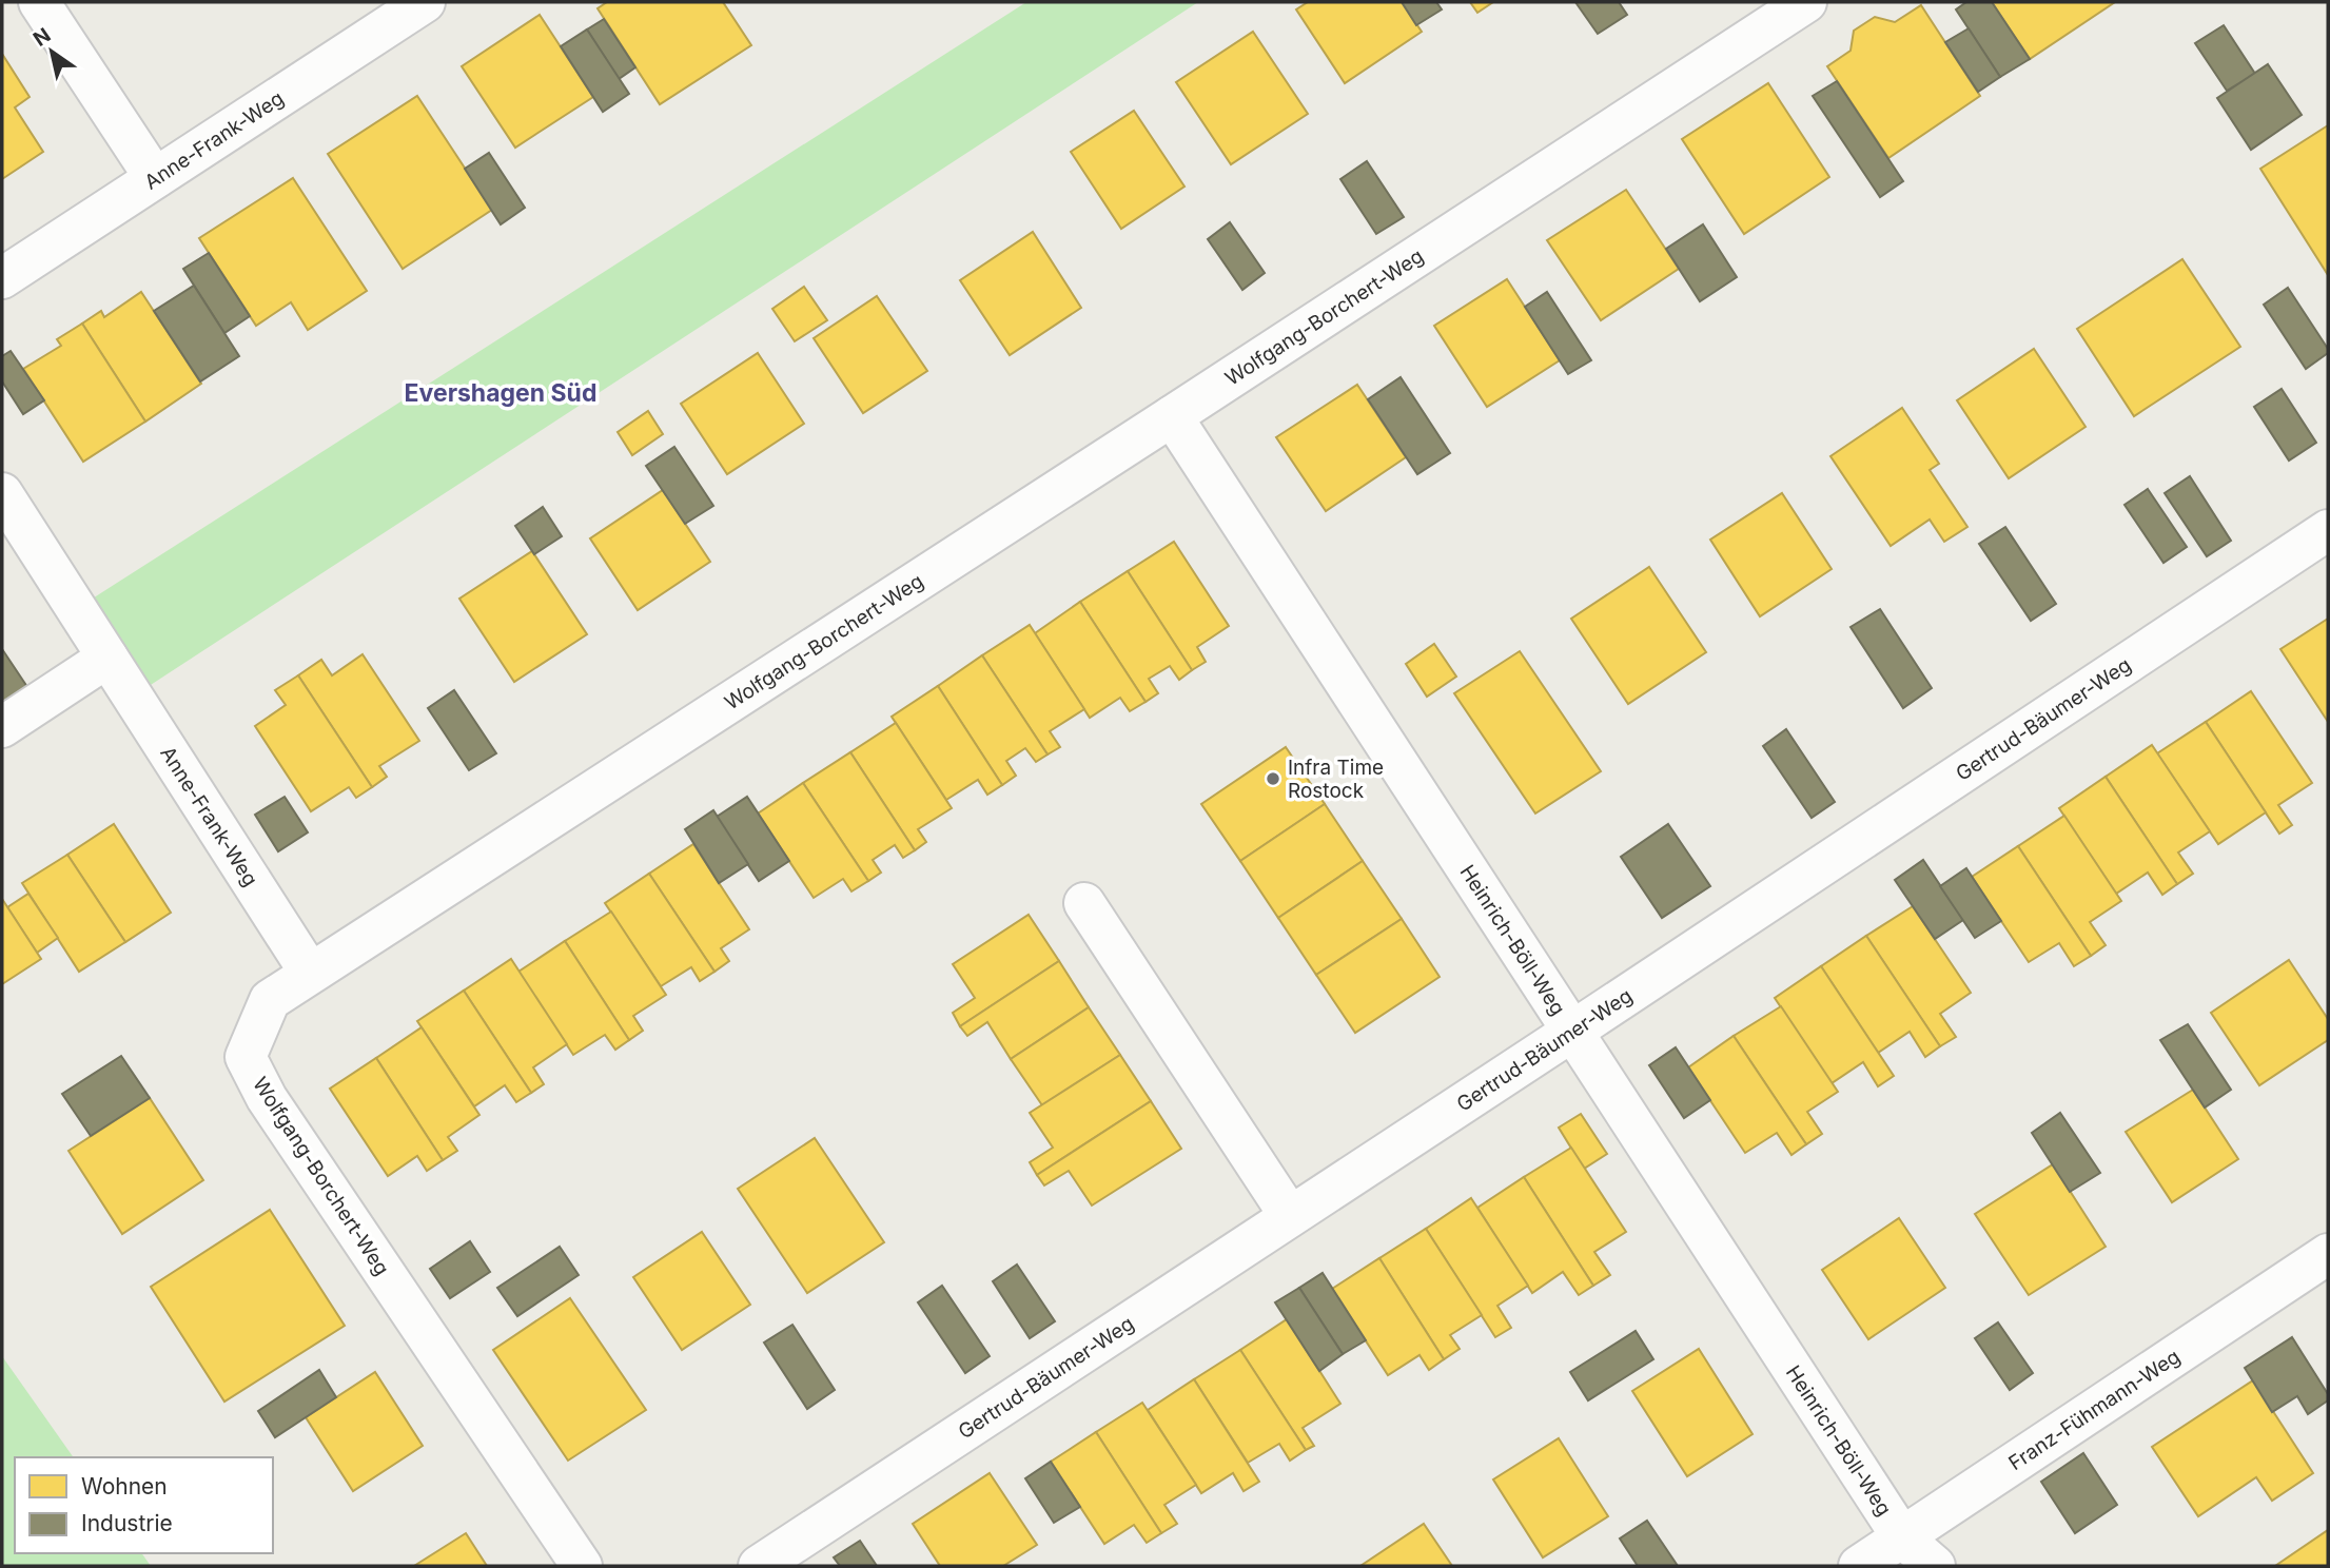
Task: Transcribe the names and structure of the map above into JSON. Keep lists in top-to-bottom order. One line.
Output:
{"streets":{"street":["Anne-Frank-Weg","Wolfgang-Borchert-Weg","Gertrud-Bäumer-Weg","Heinrich-Böll-Weg","Franz-Fühmann-Weg"]},"crossings":[["Anne-Frank-Weg","Wolfgang-Borchert-Weg"],["Wolfgang-Borchert-Weg","Heinrich-Böll-Weg"],["Gertrud-Bäumer-Weg","Heinrich-Böll-Weg"],["Heinrich-Böll-Weg","Franz-Fühmann-Weg"]],"districts":["Evershagen Süd"],"places":["Infra Time Rostock"],"legend":["Wohnen","Industrie"],"north":"top left"}
